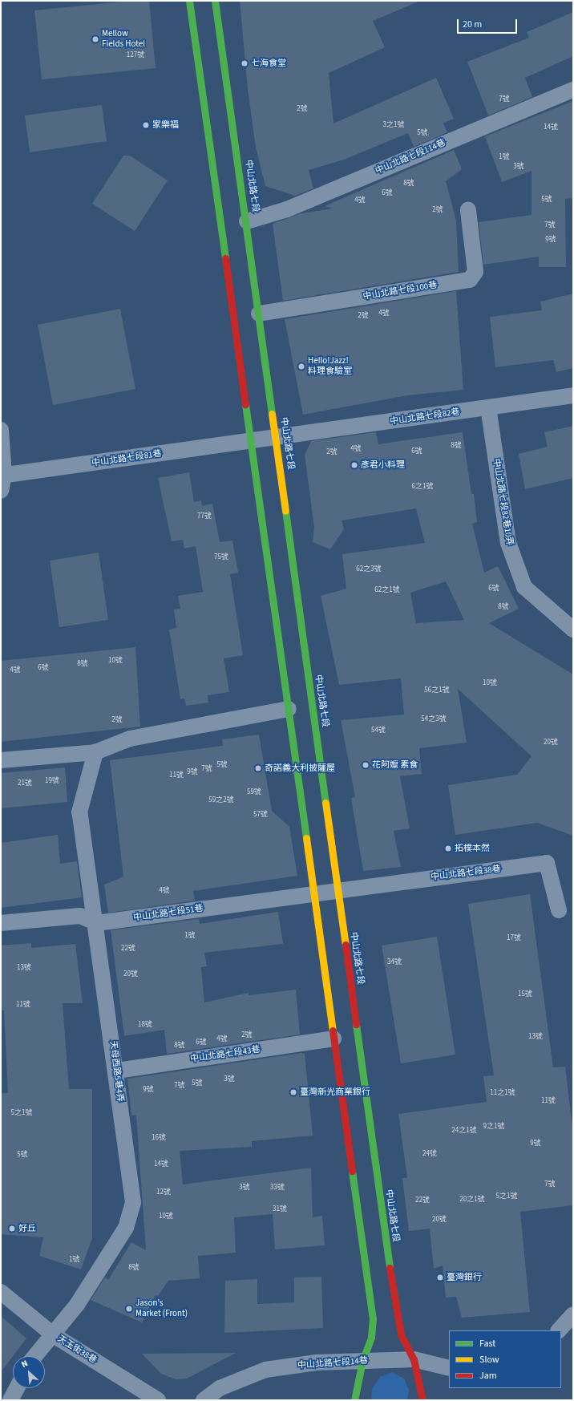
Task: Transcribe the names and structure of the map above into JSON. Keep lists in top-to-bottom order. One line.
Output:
{"streets":{"main road":["中山北路七段"],"street":["中山北路七段114巷","中山北路七段100巷","中山北路七段82巷","中山北路七段81巷","中山北路七段82巷10弄","中山北路七段38巷","中山北路七段51巷","中山北路七段43巷","天母西路5巷4弄","天玉街38巷","中山北路七段14巷"]},"crossings":[["中山北路七段114巷","中山北路七段"],["中山北路七段","中山北路七段100巷"],["中山北路七段","中山北路七段82巷"],["中山北路七段","中山北路七段38巷"],["中山北路七段","中山北路七段51巷"],["中山北路七段","中山北路七段14巷"],["中山北路七段82巷","中山北路七段81巷"],["中山北路七段82巷","中山北路七段82巷10弄"],["中山北路七段38巷","中山北路七段51巷"],["中山北路七段51巷","天母西路5巷4弄"],["中山北路七段43巷","天母西路5巷4弄"],["天母西路5巷4弄","天玉街38巷"]],"places":["Mellow Fields Hotel","七海食堂","家樂福","Hello!Jazz! 料理食驗室","彥君小料理","花阿嬤 素食","奇諾義大利披薩屋","拓樸本然","臺灣新光商業銀行","好丘","臺灣銀行","Jason's Market (Front)"],"house_numbers":["127號","7號","2號","3之1號","14號","5號","1號","3號","8號","6號","5號","4號","2號","7號","9號","4號","2號","8號","4號","6號","2號","6之1號","77號","75號","62之3號","6號","62之1號","8號","10號","8號","6號","4號","10號","56之1號","54之3號","2號","54號","20號","5號","7號","9號","11號","19號","21號","59號","59之2號","57號","4號","1號","17號","22號","34號","13號","20號","15號","11號","18號","2號","13號","4號","6號","8號","3號","5號","7號","9號","11之1號","11號","5之1號","9之1號","24之1號","16號","9號","24號","5號","14號","7號","3號","33號","12號","5之1號","20之1號","22號","31號","10號","20號","1號","8號"],"legend":["Fast","Slow","Jam"],"scale_bar":"20 m","north":"top left"}
